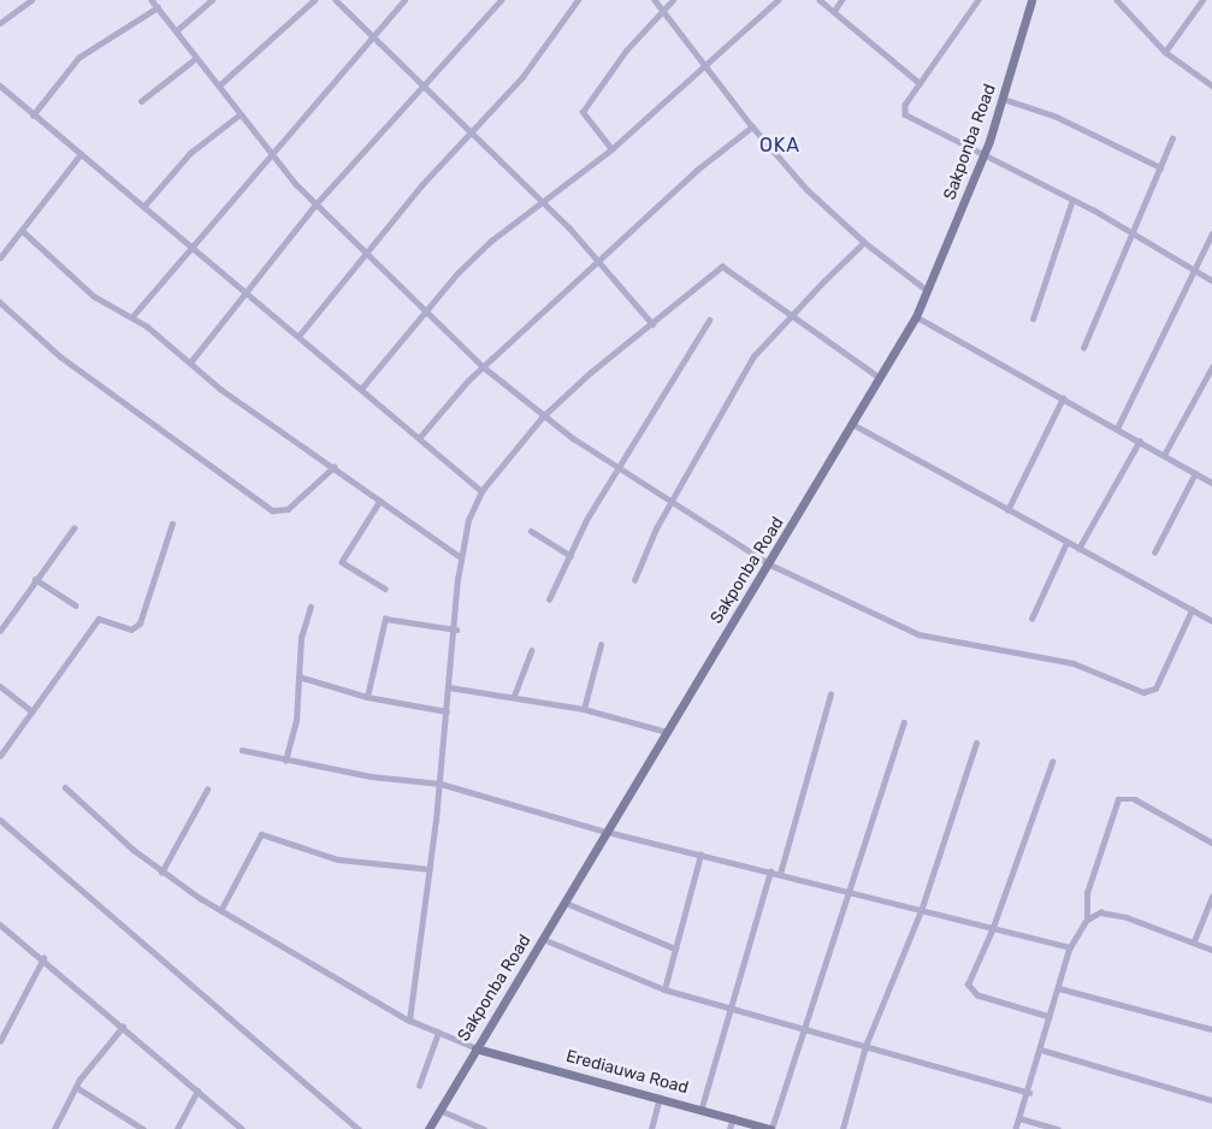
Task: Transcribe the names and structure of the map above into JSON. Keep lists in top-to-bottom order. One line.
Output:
{"streets":{"main road":["Sakponba Road","Erediauwa Road"]},"crossings":[["Sakponba Road","Erediauwa Road"]],"districts":["OKA"]}
